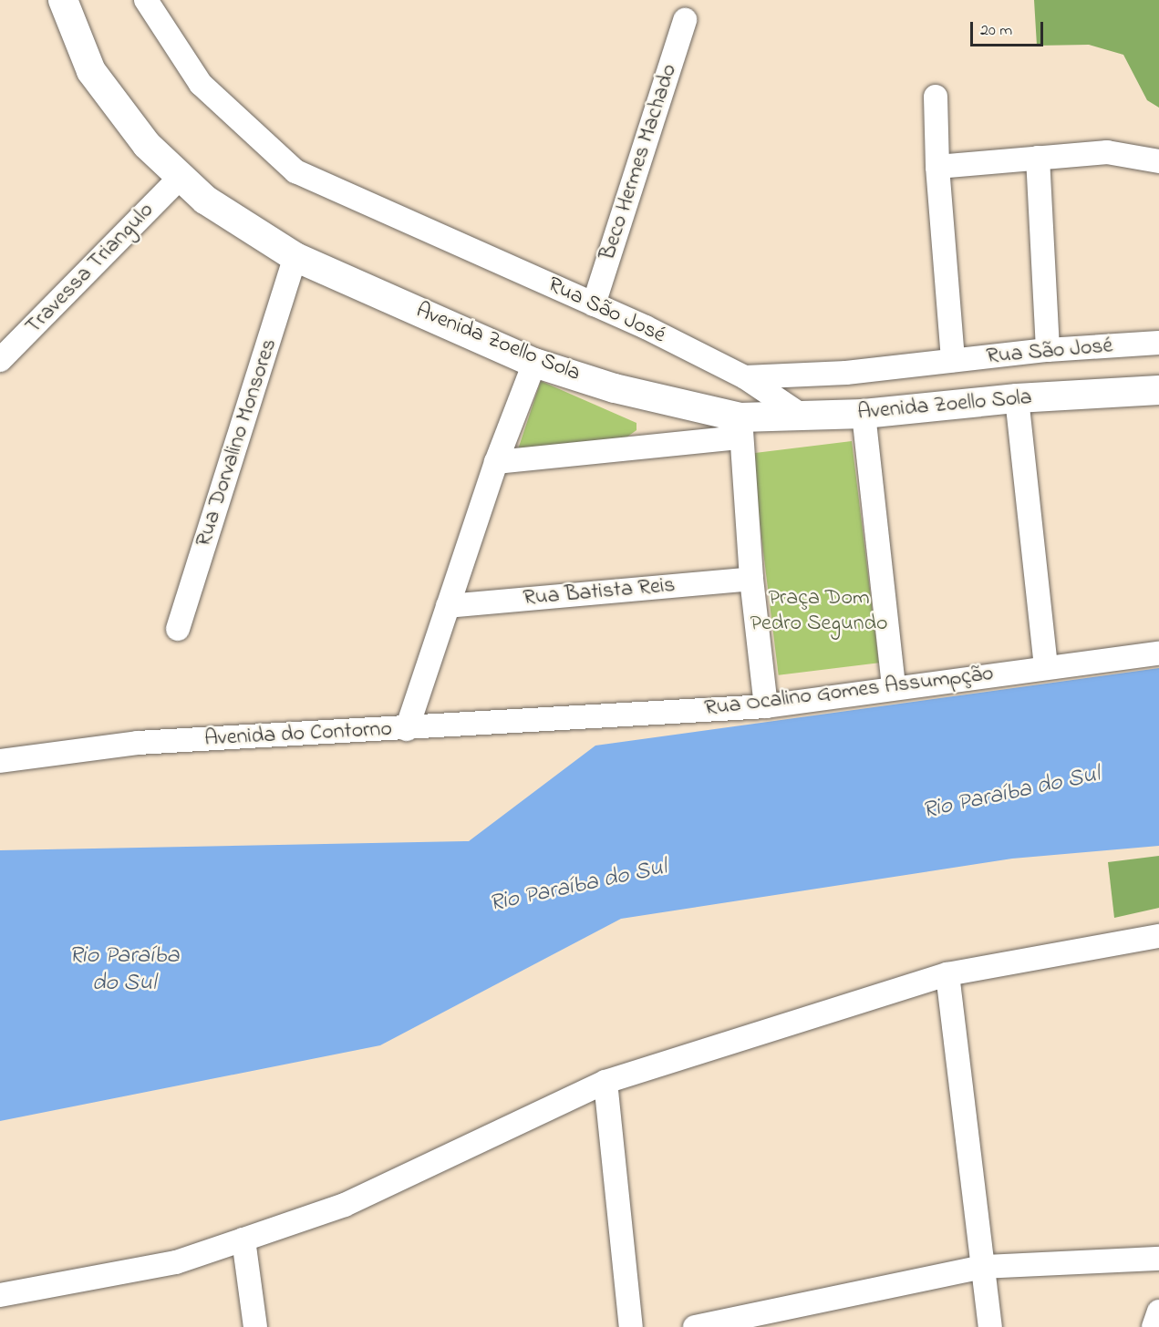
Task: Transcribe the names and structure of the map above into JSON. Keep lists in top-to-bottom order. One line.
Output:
{"streets":{"main road":["Avenida Zoello Sola"],"street":["Beco Hermes Machado","Travessa Triangulo","Rua São José","Rua Dorvalino Monsores","Rua Batista Reis","Rua Ocalino Gomes Assumpção","Avenida do Contorno"]},"crossings":[["Beco Hermes Machado","Rua São José"],["Travessa Triangulo","Avenida Zoello Sola"],["Avenida Zoello Sola","Rua Dorvalino Monsores"],["Avenida Zoello Sola","Avenida do Contorno"],["Rua Batista Reis","Avenida do Contorno"],["Rua Ocalino Gomes Assumpção","Avenida do Contorno"]],"water":["Rio Paraíba do Sul"],"parks":["Praça Dom Pedro Segundo"],"scale_bar":"20 m"}
